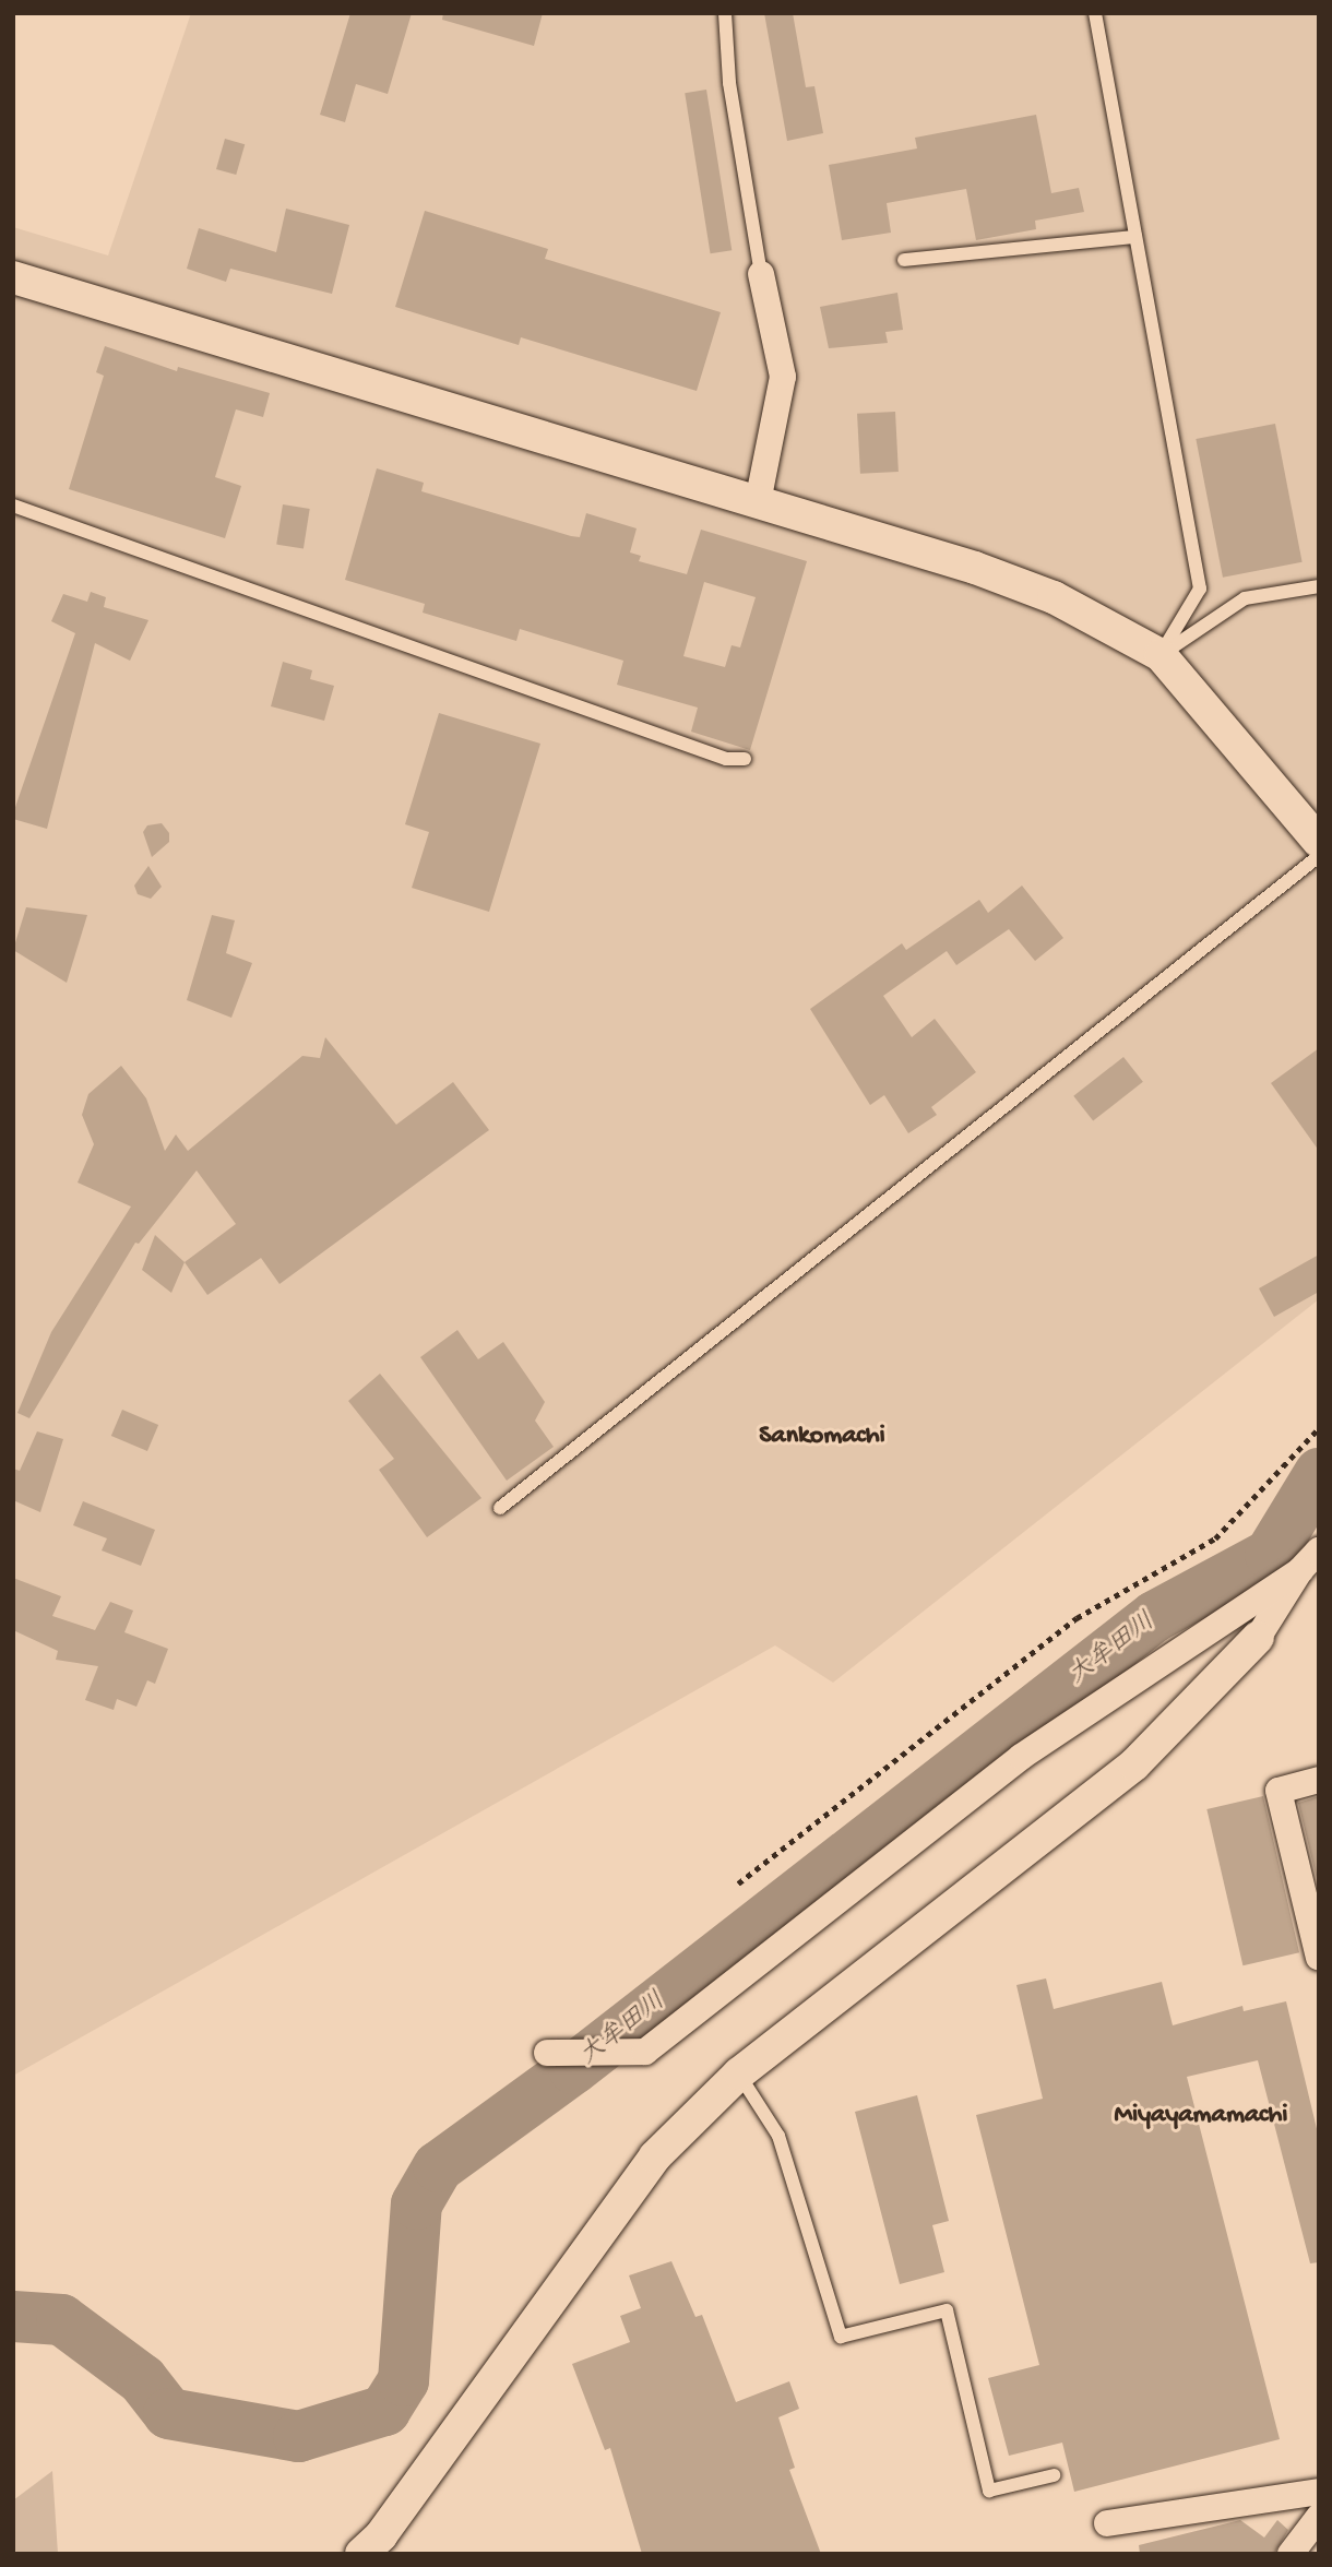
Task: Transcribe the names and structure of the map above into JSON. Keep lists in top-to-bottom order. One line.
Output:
{"districts":["Sankomachi","Miyayamamachi"],"water":["大牟田川"]}
